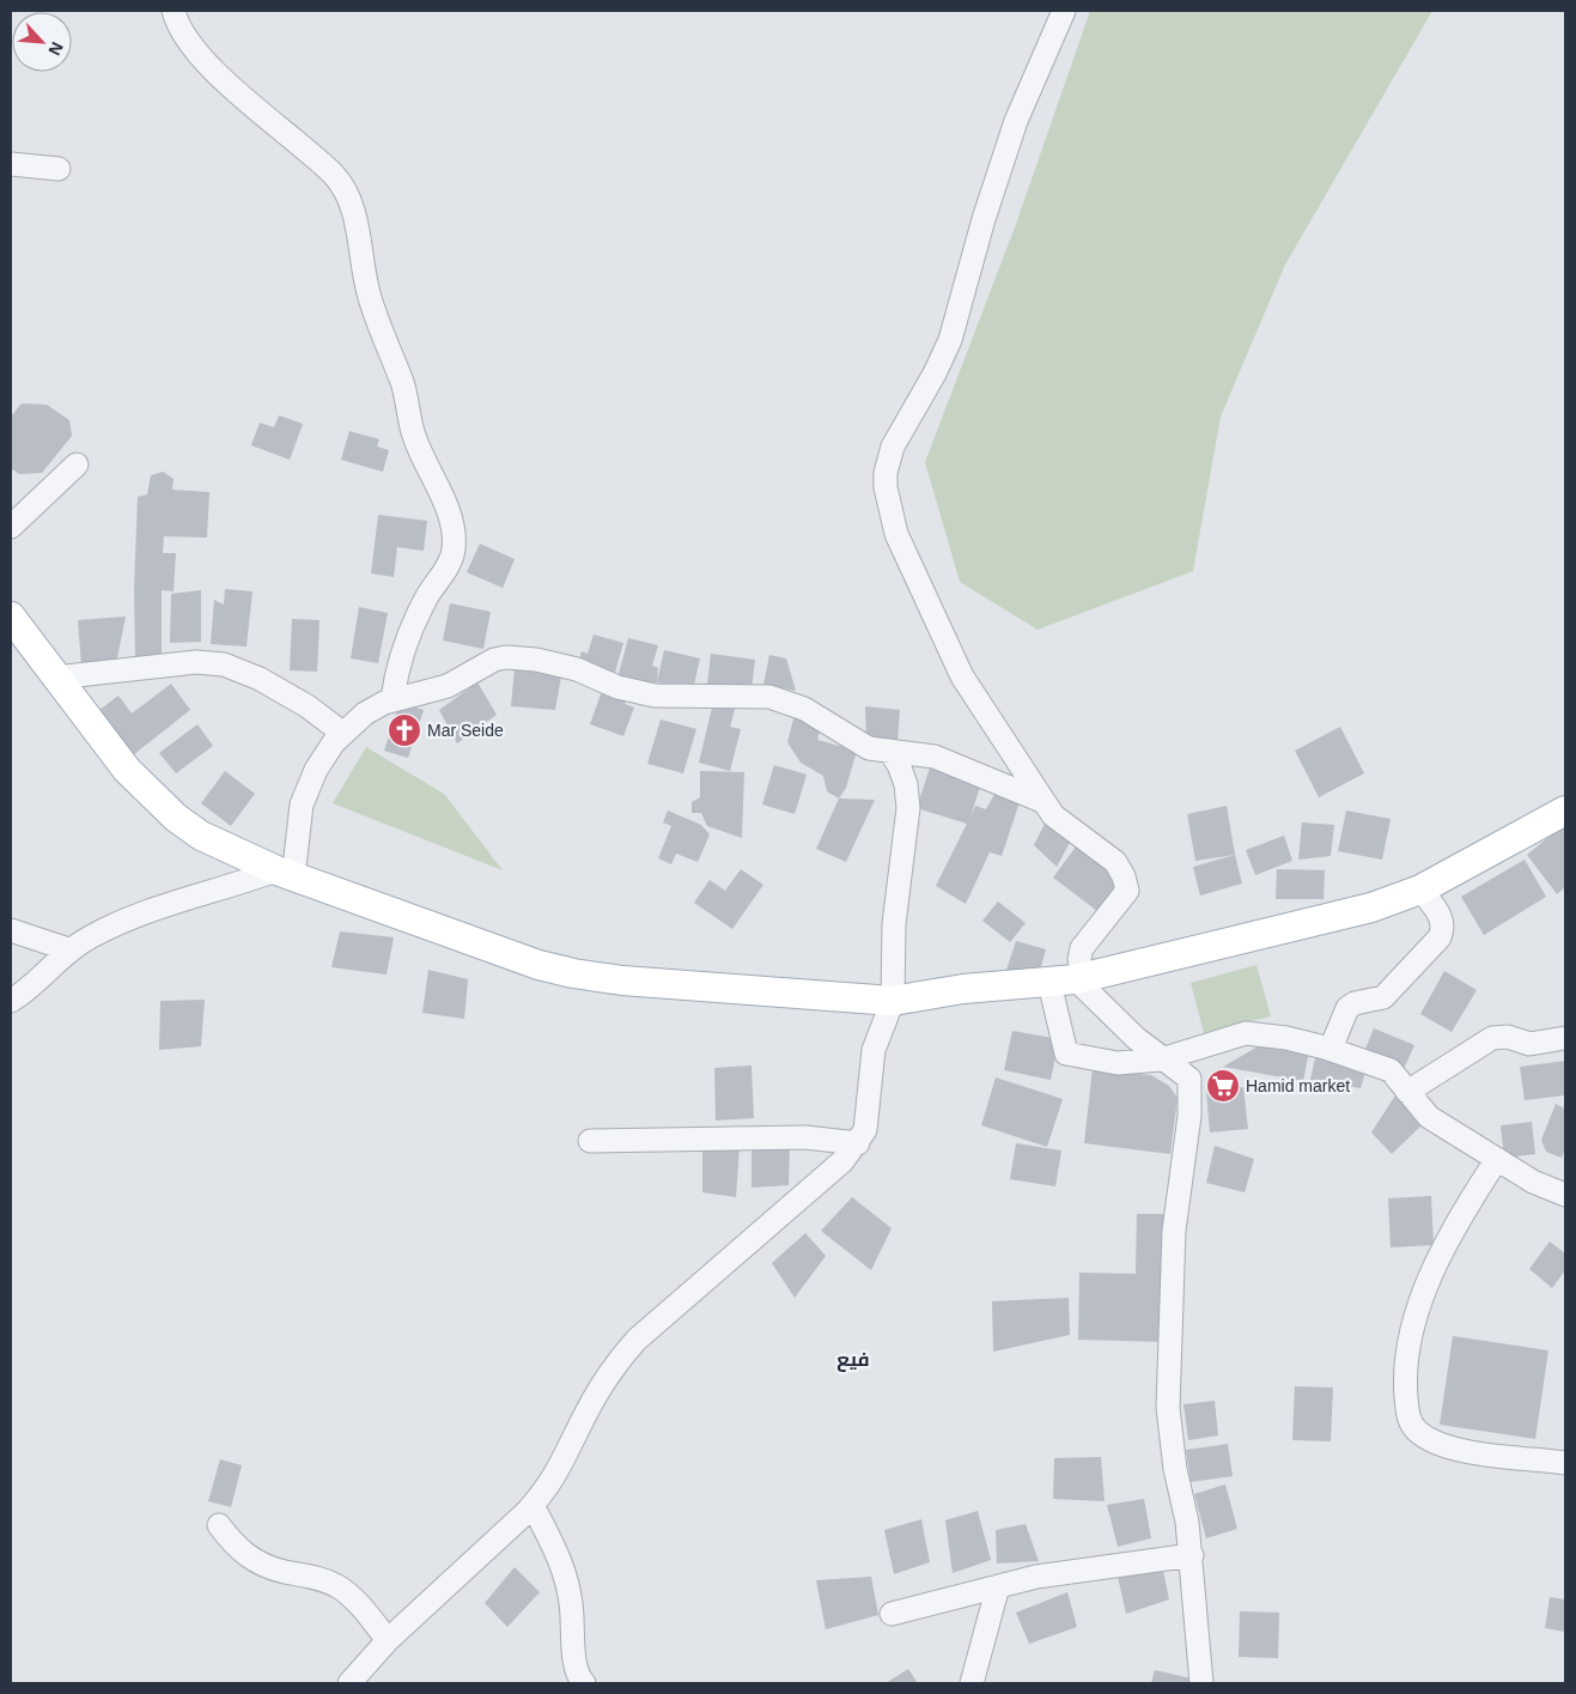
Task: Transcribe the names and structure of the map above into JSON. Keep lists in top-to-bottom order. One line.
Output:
{"districts":["فيع"],"places":{"church":["Mar Seide"],"supermarket":["Hamid market"]},"north":"bottom right"}
